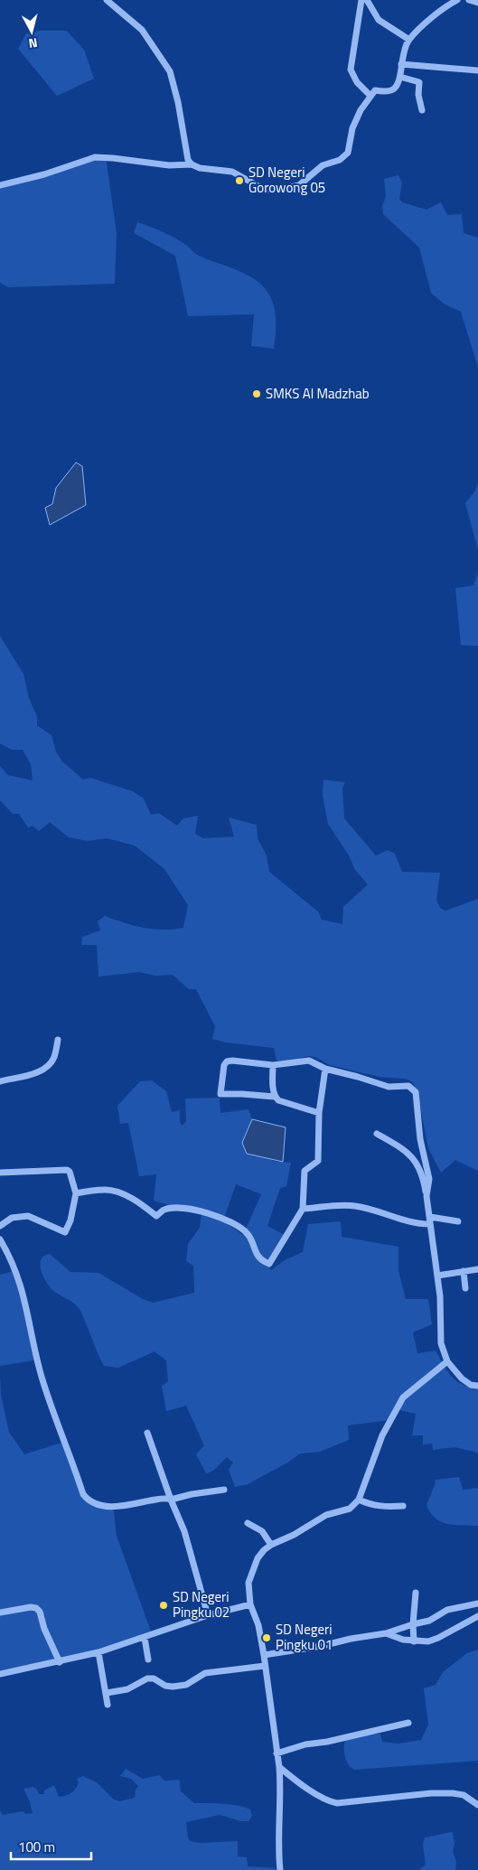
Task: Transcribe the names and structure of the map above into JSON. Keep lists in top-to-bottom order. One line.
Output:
{"places":["SD Negeri Gorowong 05","SMKS Al Madzhab","SD Negeri Pingku 02","SD Negeri Pingku 01"],"scale_bar":"100 m","north":"bottom"}
